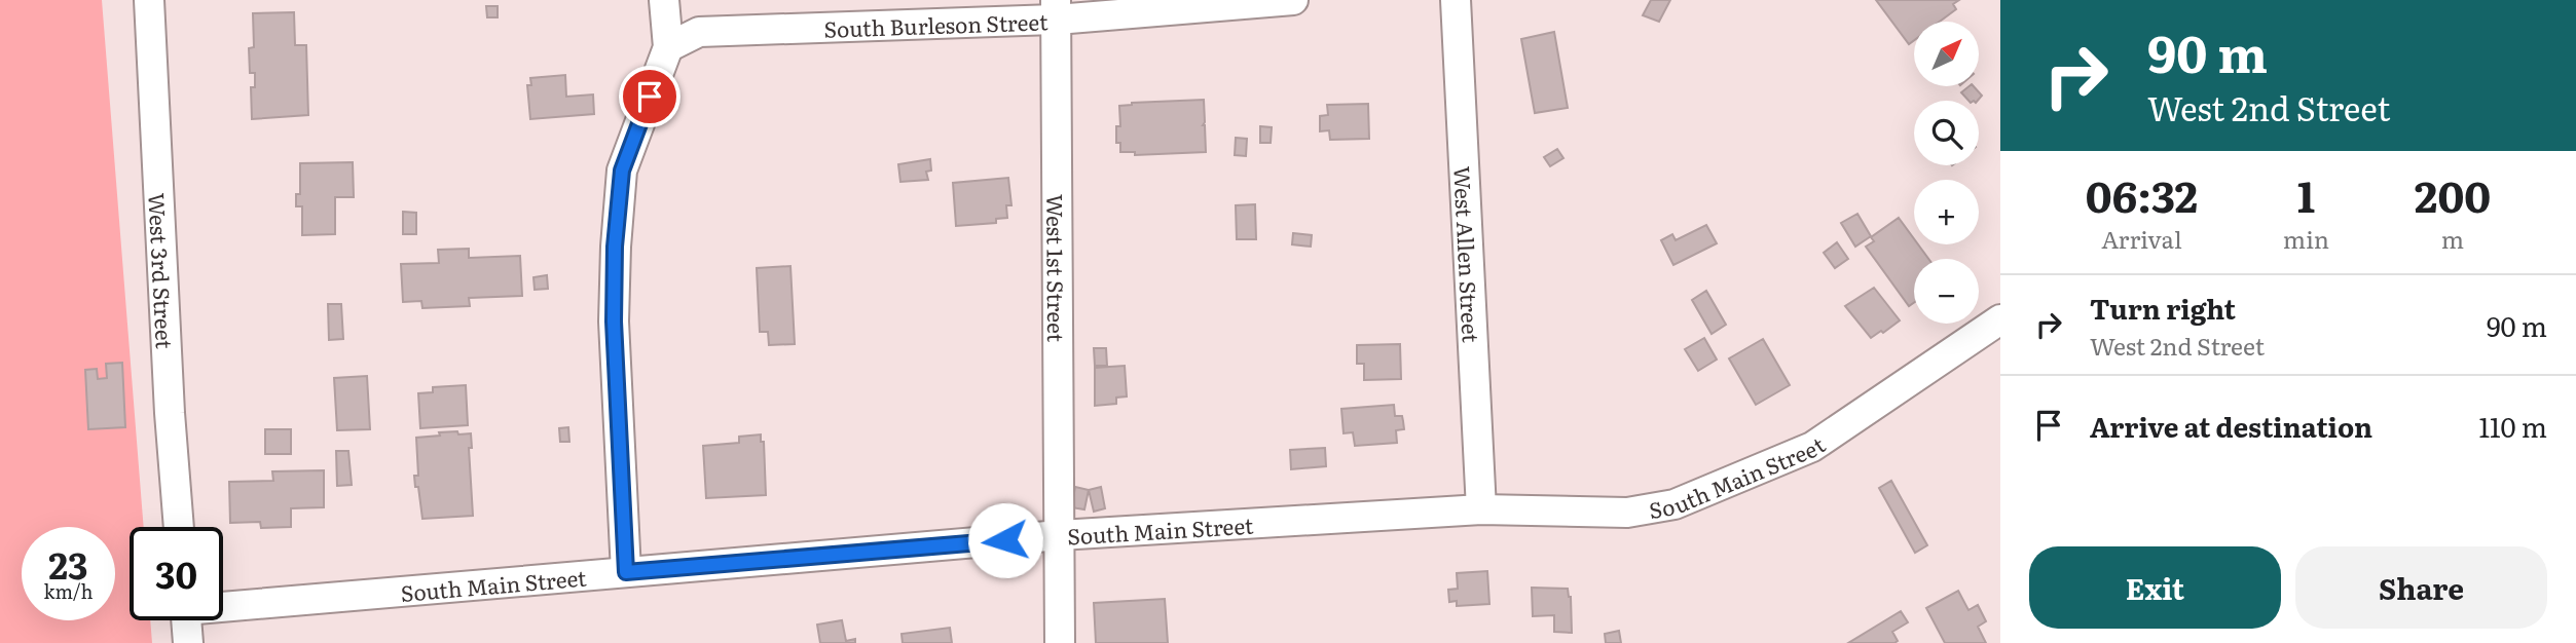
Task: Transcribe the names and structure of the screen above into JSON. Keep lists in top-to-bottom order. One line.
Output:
{"streets":{"street":["South Burleson Street","West Allen Street","West 1st Street","West 3rd Street","South Main Street"]},"crossings":[["South Burleson Street","West 1st Street"],["West Allen Street","South Main Street"],["West 1st Street","South Main Street"]],"north":"top right","page":{"turn":["90 m","West 2nd Street"],"map_buttons":["+","−"],"eta":["06:32","Arrival","1","min","200","m"],"list":[{"name":"Turn right","note":"West 2nd Street","value":"90 m"},{"name":"Arrive at destination","value":"110 m"}],"speed":"23 km/h","limit":"30","buttons":["Exit","Share"]}}
